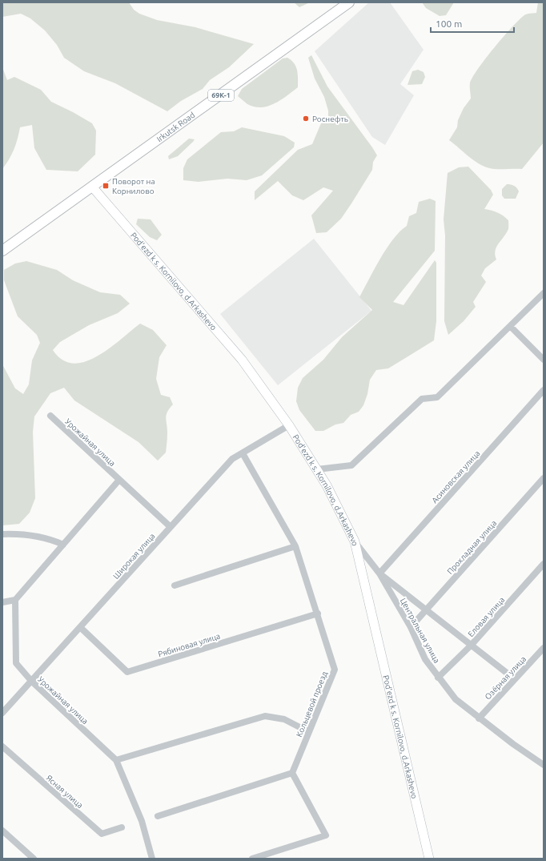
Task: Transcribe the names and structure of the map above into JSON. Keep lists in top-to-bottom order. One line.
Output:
{"streets":{"main road":["69К-1","Irkutsk Road"],"street":["Pod'ezd k s. Kornilovo, d.Arkashevo","Урожайная улица","Асиновская улица","Прохладная улица","Широкая улица","Еловая улица","Центральная улица","Рябиновая улица","Озёрная улица","Кольцевой проезд","Ясная улица"]},"crossings":[["Irkutsk Road","Pod'ezd k s. Kornilovo, d.Arkashevo"],["Pod'ezd k s. Kornilovo, d.Arkashevo","Широкая улица"],["Pod'ezd k s. Kornilovo, d.Arkashevo","Центральная улица"],["Урожайная улица","Широкая улица"],["Асиновская улица","Центральная улица"],["Прохладная улица","Центральная улица"],["Широкая улица","Рябиновая улица"],["Широкая улица","Кольцевой проезд"],["Еловая улица","Центральная улица"],["Центральная улица","Озёрная улица"],["Рябиновая улица","Кольцевой проезд"]],"places":{"other":["Роснефть"],"transit":["Поворот на Корнилово"]},"scale_bar":"100 m"}
